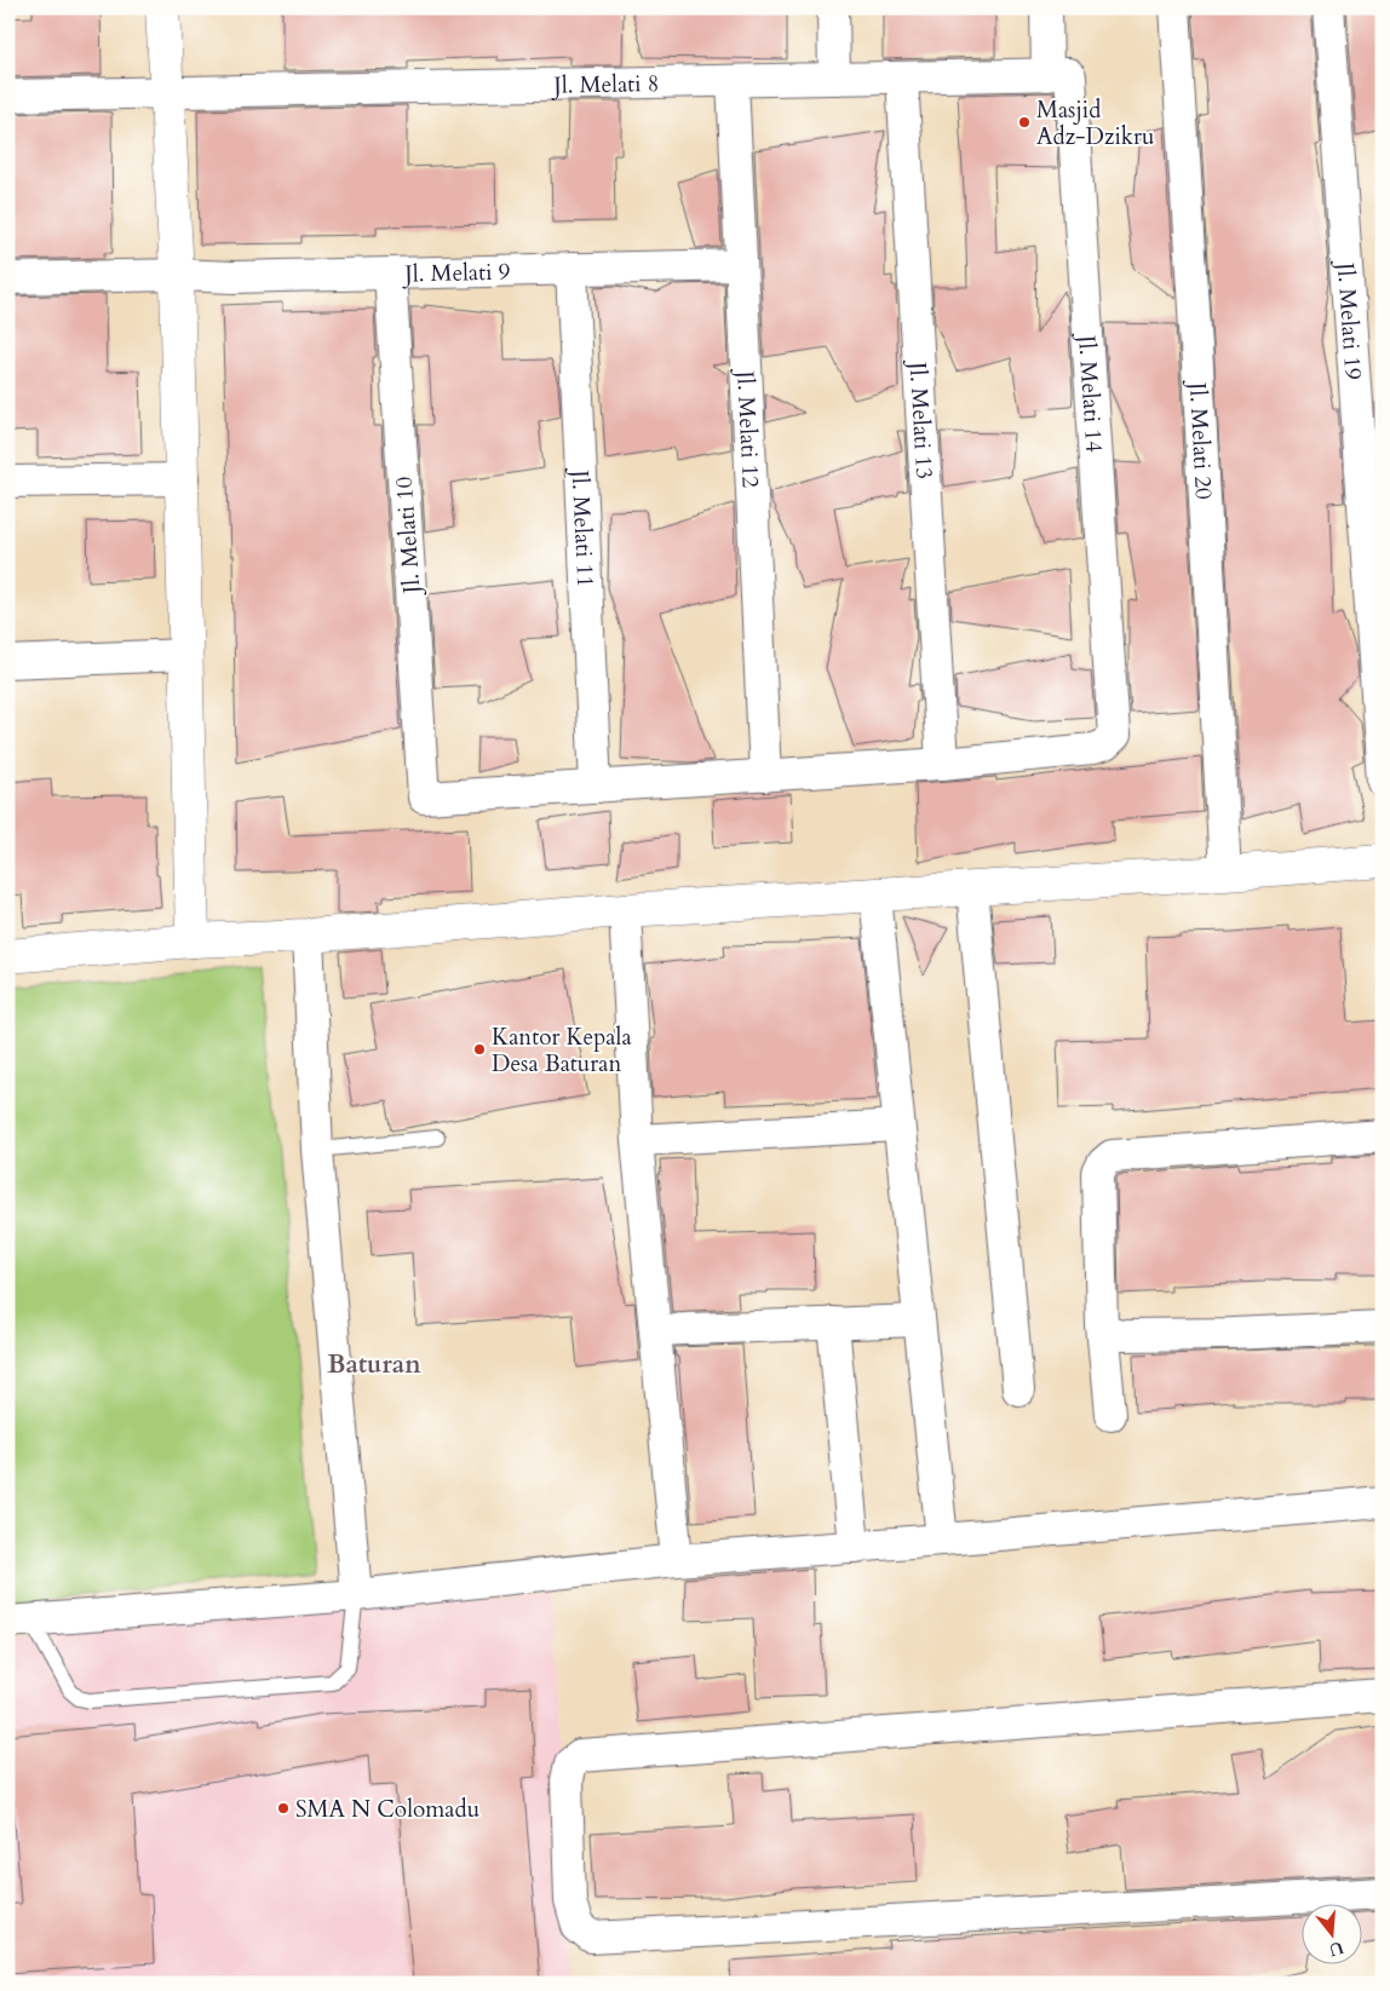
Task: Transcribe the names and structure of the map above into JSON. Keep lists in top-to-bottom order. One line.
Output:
{"streets":{"street":["Jl. Melati 8","Jl. Melati 9","Jl. Melati 19","Jl. Melati 14","Jl. Melati 13","Jl. Melati 12","Jl. Melati 20","Jl. Melati 11","Jl. Melati 10"]},"crossings":[["Jl. Melati 8","Jl. Melati 14"],["Jl. Melati 8","Jl. Melati 13"],["Jl. Melati 8","Jl. Melati 12"],["Jl. Melati 9","Jl. Melati 12"],["Jl. Melati 9","Jl. Melati 11"],["Jl. Melati 9","Jl. Melati 10"],["Jl. Melati 14","Jl. Melati 13"],["Jl. Melati 11","Jl. Melati 10"]],"districts":["Baturan"],"places":["Masjid Adz-Dzikru","Kantor Kepala Desa Baturan","SMA N Colomadu"],"north":"bottom"}
